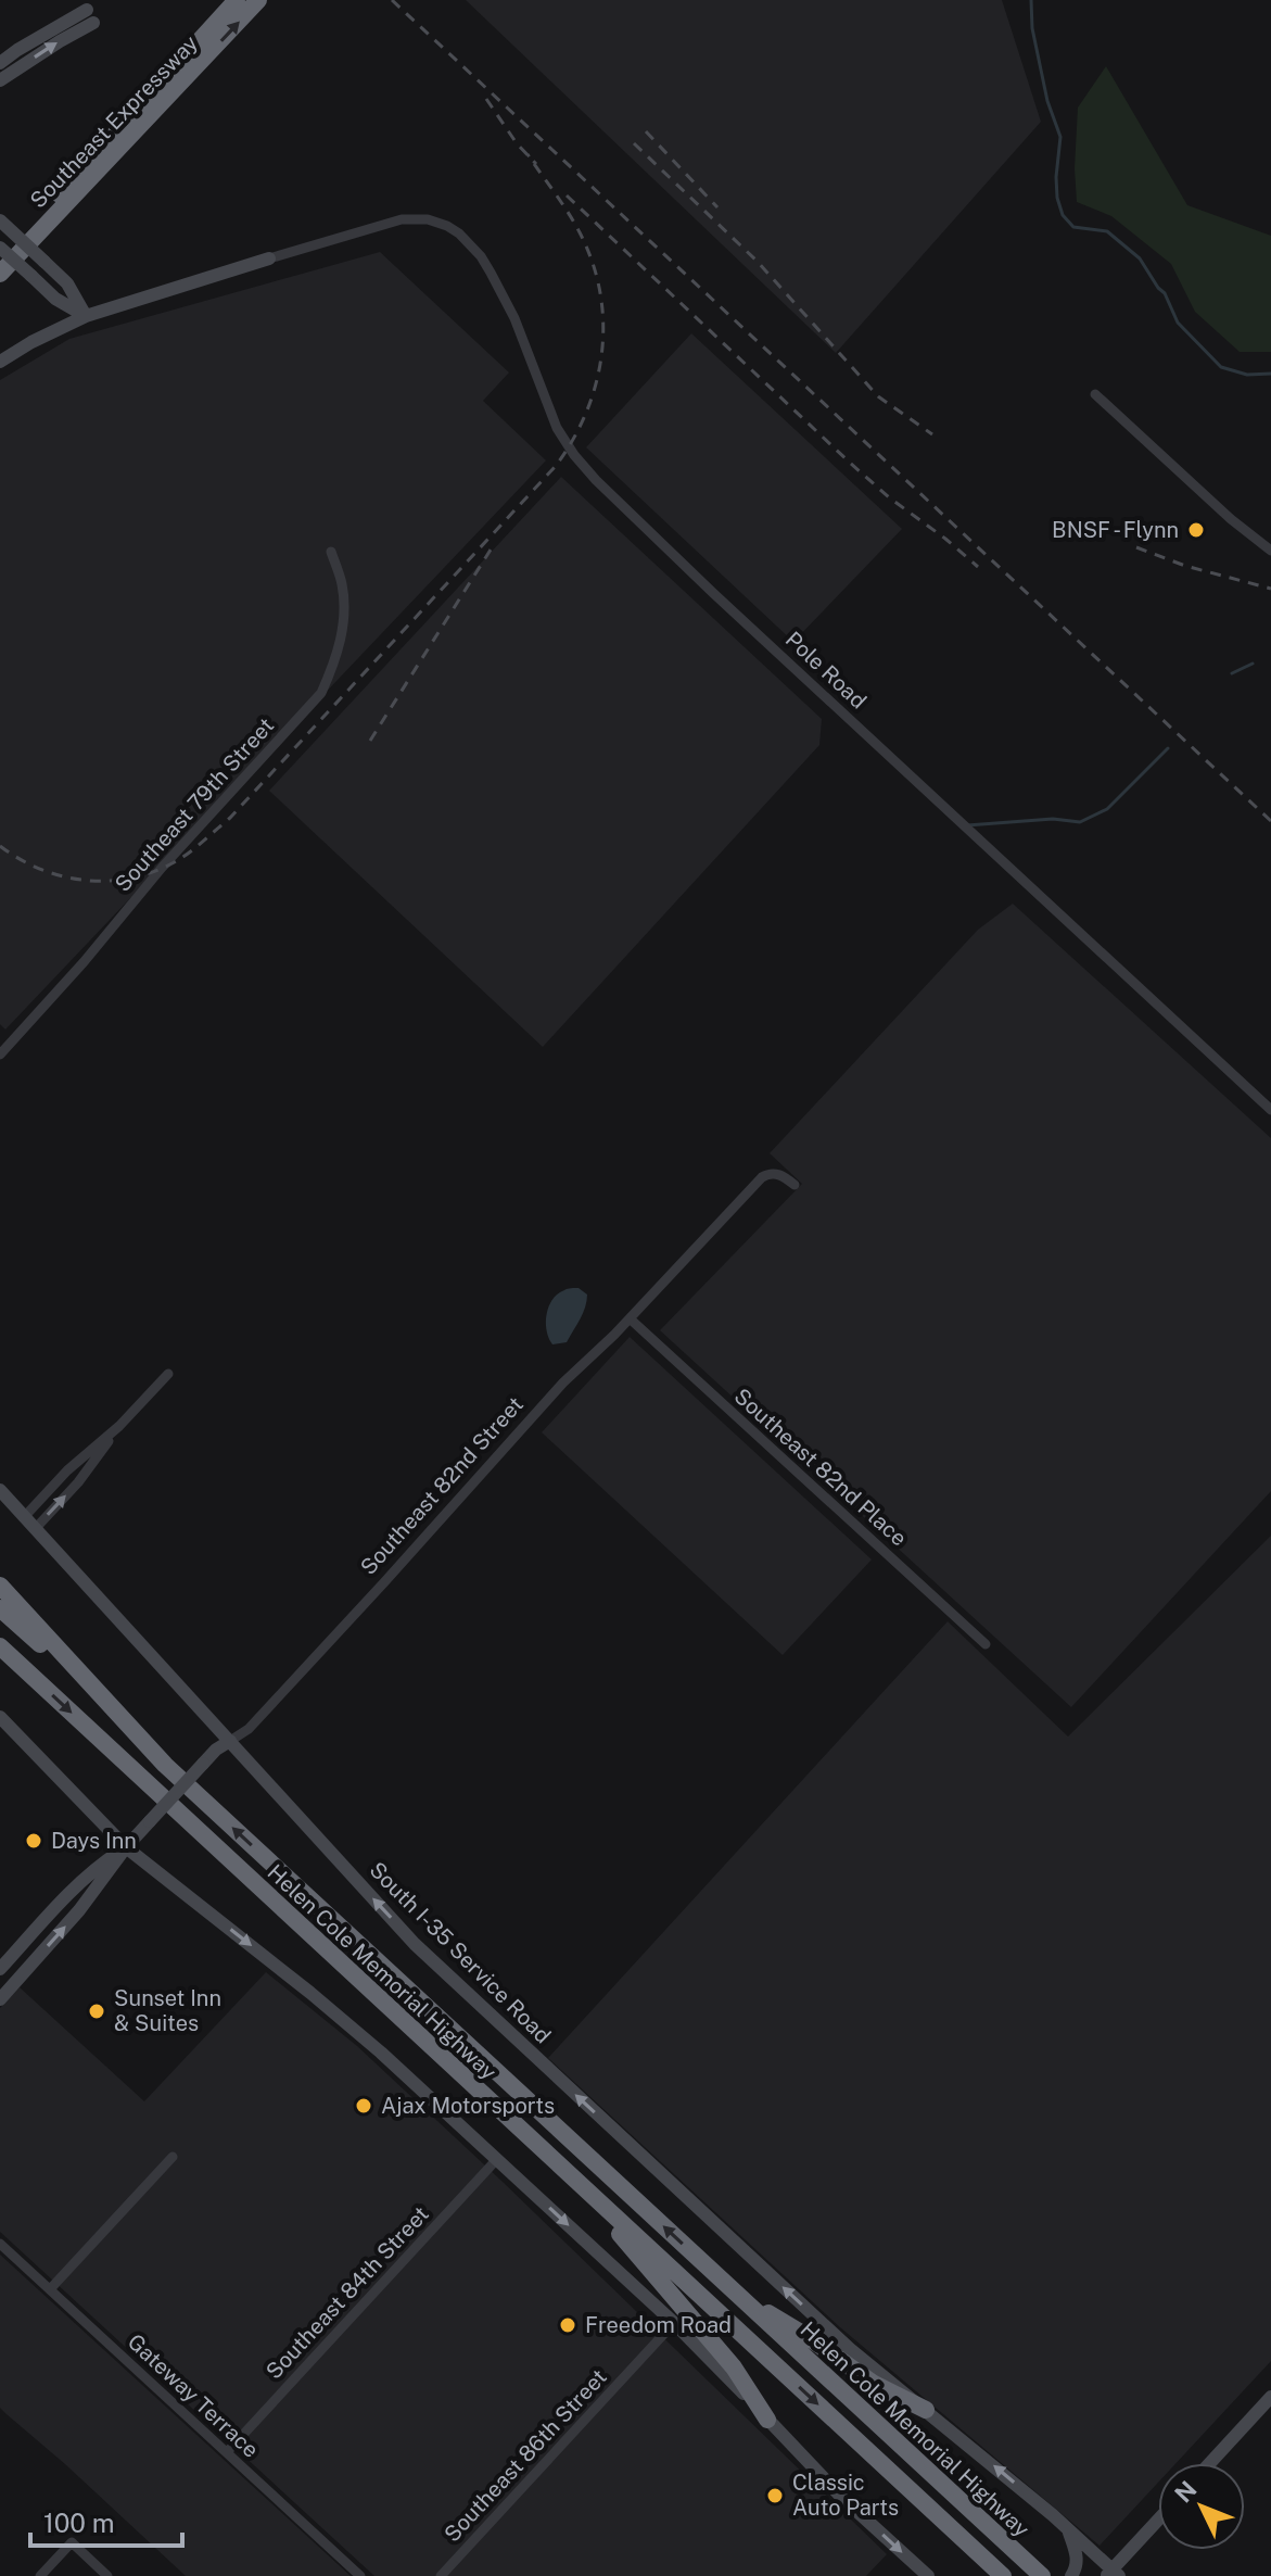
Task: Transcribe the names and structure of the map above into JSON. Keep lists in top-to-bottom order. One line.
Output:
{"streets":{"highway":["Southeast Expressway","Helen Cole Memorial Highway"],"main road":["Southeast 82nd Street","South I-35 Service Road"],"street":["Pole Road","Southeast 79th Street","Southeast 82nd Place","Southeast 84th Street","Gateway Terrace","Southeast 86th Street"]},"crossings":[["Southeast 82nd Place","Southeast 82nd Street"],["Southeast 82nd Street","South I-35 Service Road"],["Southeast 84th Street","Gateway Terrace"]],"places":["BNSF - Flynn","Days Inn","Sunset Inn & Suites","Ajax Motorsports","Freedom Road","Classic Auto Parts"],"scale_bar":"100 m","north":"top left"}
